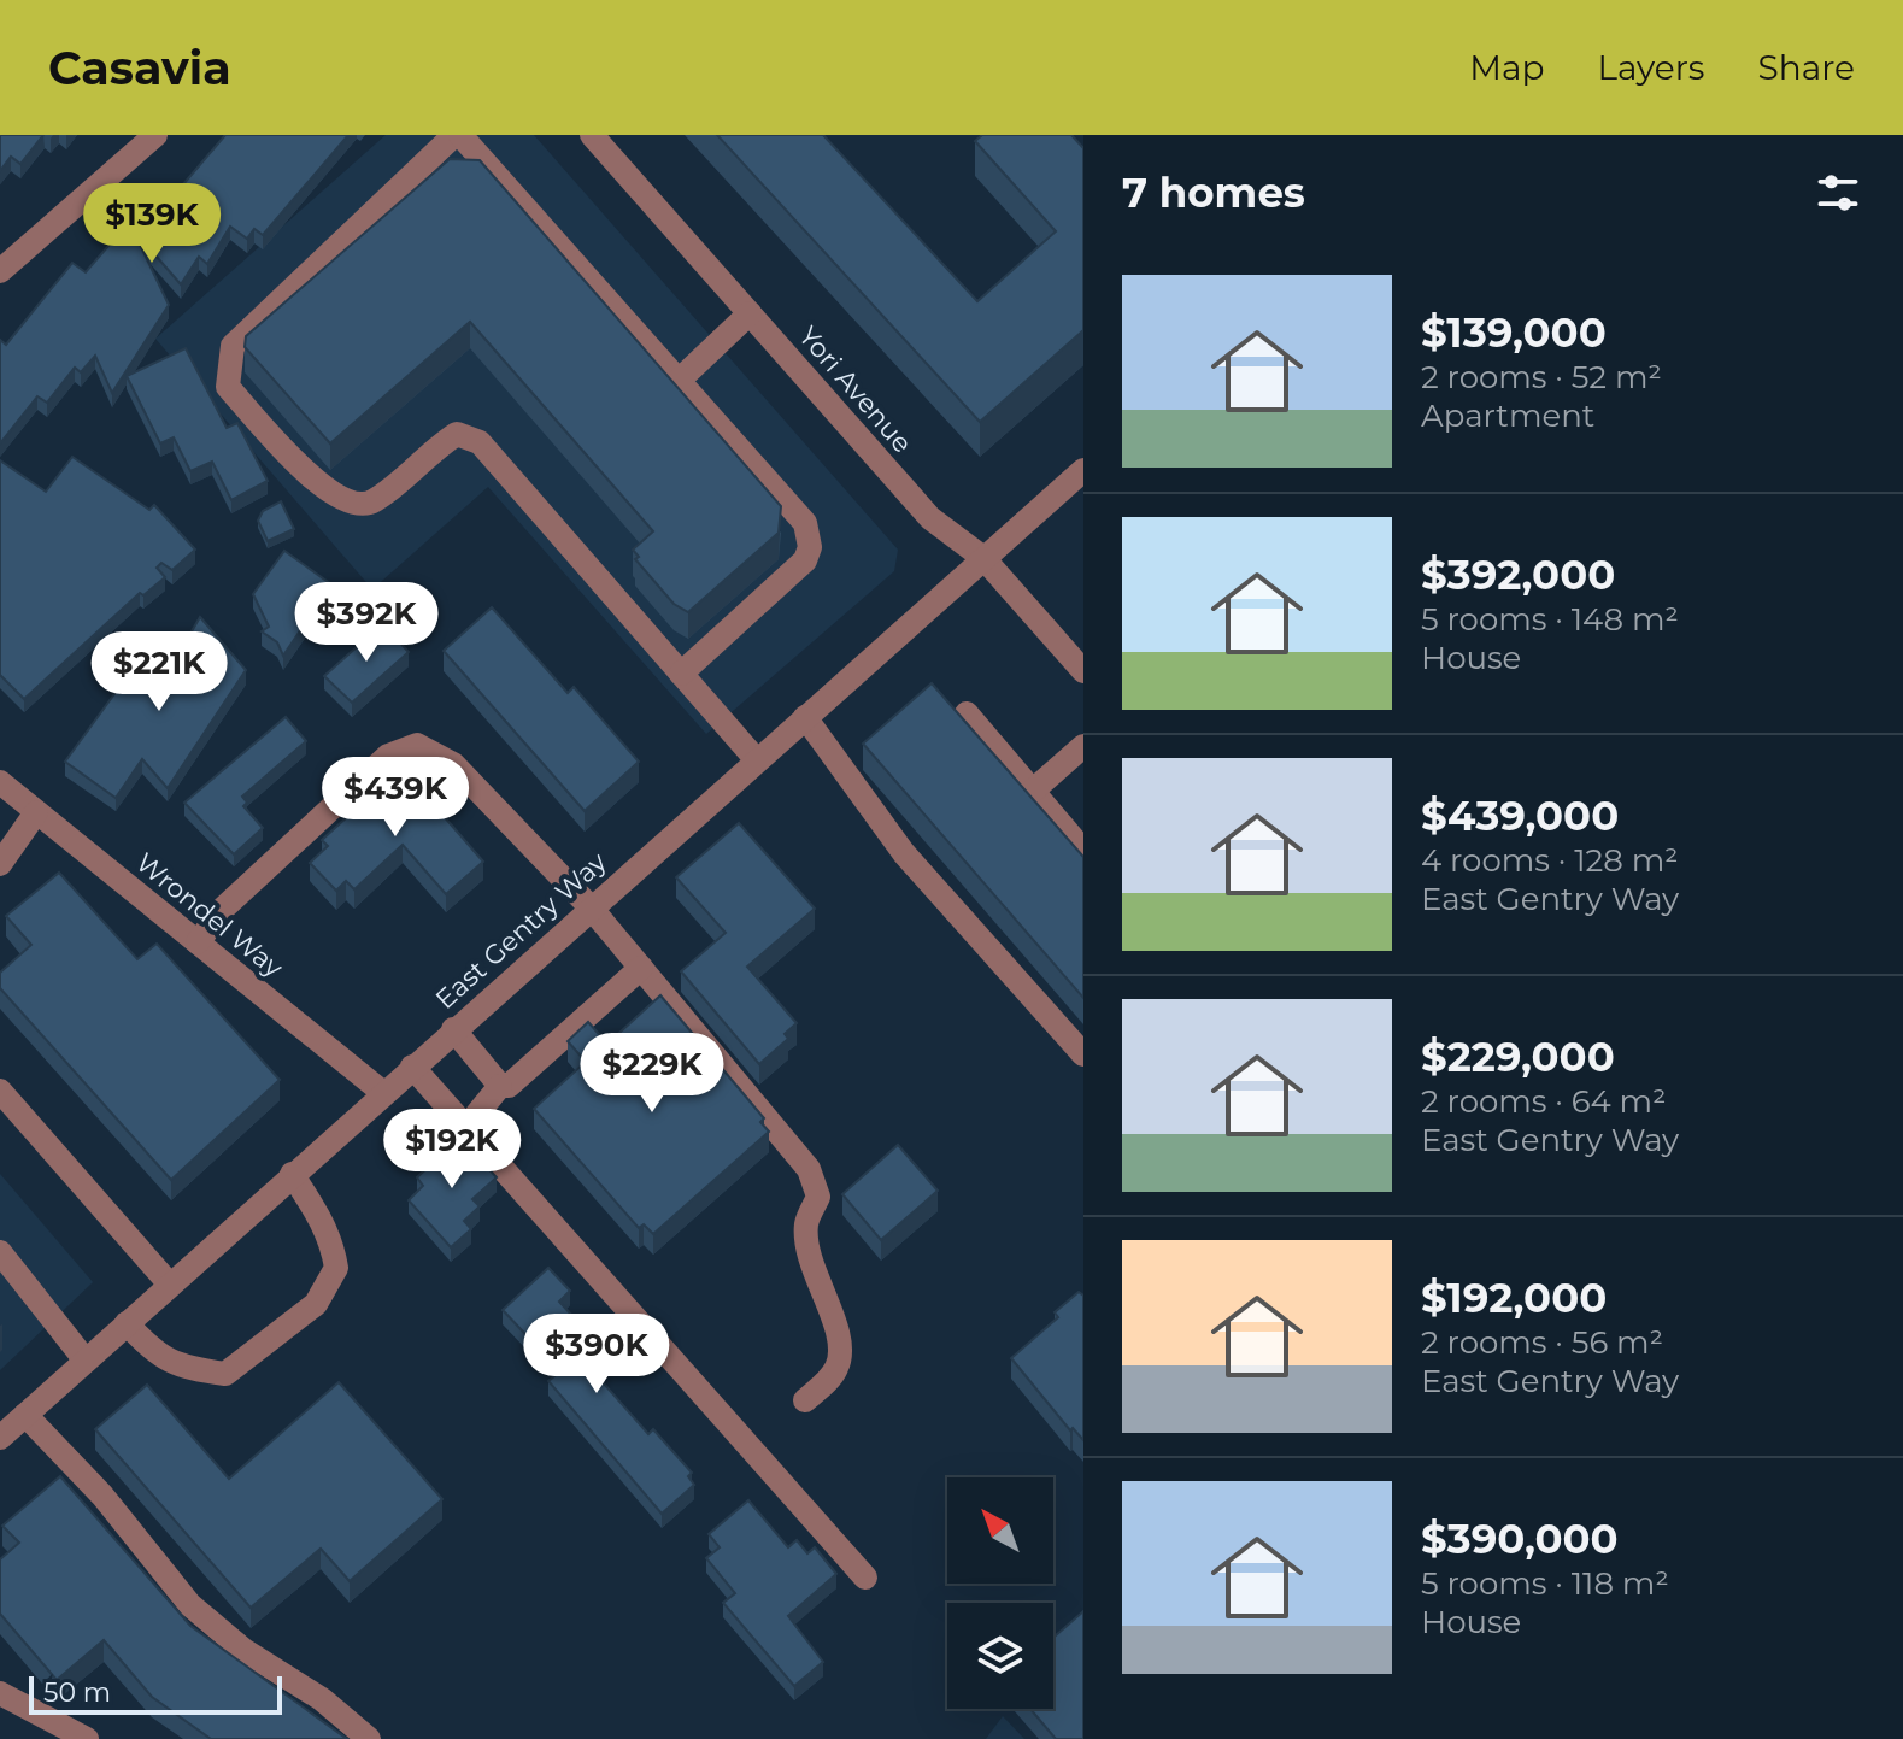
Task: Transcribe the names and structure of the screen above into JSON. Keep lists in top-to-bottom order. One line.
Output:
{"streets":{"street":["Yori Avenue","Wrondel Way","East Gentry Way"]},"crossings":[["Yori Avenue","East Gentry Way"],["Wrondel Way","East Gentry Way"]],"scale_bar":"50 m","north":"top left","page":{"header":"Casavia","nav":["Map","Layers","Share"],"heading":"7 homes","price":["$139K","$392K","$221K","$439K","$229K","$192K","$390K"],"list":[{"name":"$139,000","note":"2 rooms · 52 m² · Apartment"},{"name":"$392,000","note":"5 rooms · 148 m² · House"},{"name":"$439,000","note":"4 rooms · 128 m² · East Gentry Way"},{"name":"$229,000","note":"2 rooms · 64 m² · East Gentry Way"},{"name":"$192,000","note":"2 rooms · 56 m² · East Gentry Way"},{"name":"$390,000","note":"5 rooms · 118 m² · House"}],"scale":"50 m"}}
